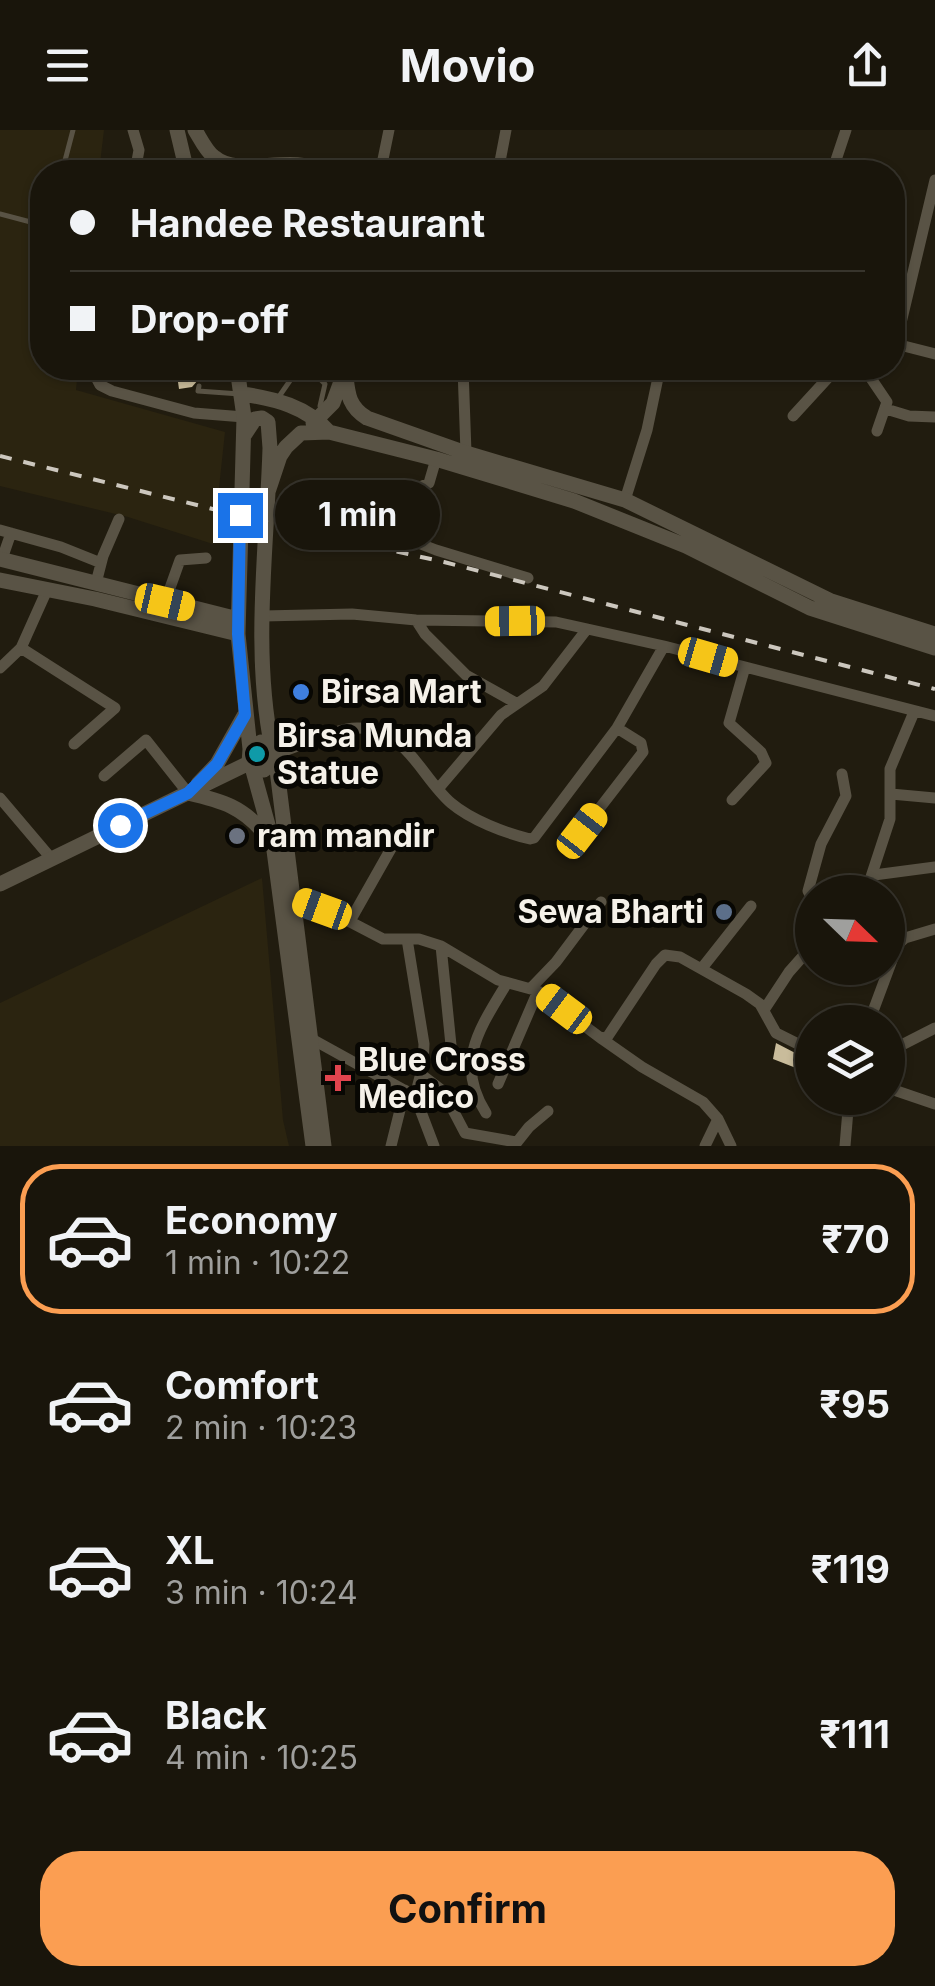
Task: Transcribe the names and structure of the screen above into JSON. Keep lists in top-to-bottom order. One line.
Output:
{"places":{"other":["Birsa Mart","Birsa Munda Statue","ram mandir","Sewa Bharti"],"health":["Blue Cross Medico"]},"north":"bottom right","page":{"header":"Movio","banner":["Handee Restaurant","Drop-off"],"bubble":"1 min","list":[{"name":"Economy","note":"1 min · 10:22","value":"₹70"},{"name":"Comfort","note":"2 min · 10:23","value":"₹95"},{"name":"XL","note":"3 min · 10:24","value":"₹119"},{"name":"Black","note":"4 min · 10:25","value":"₹111"}],"buttons":"Confirm"}}
